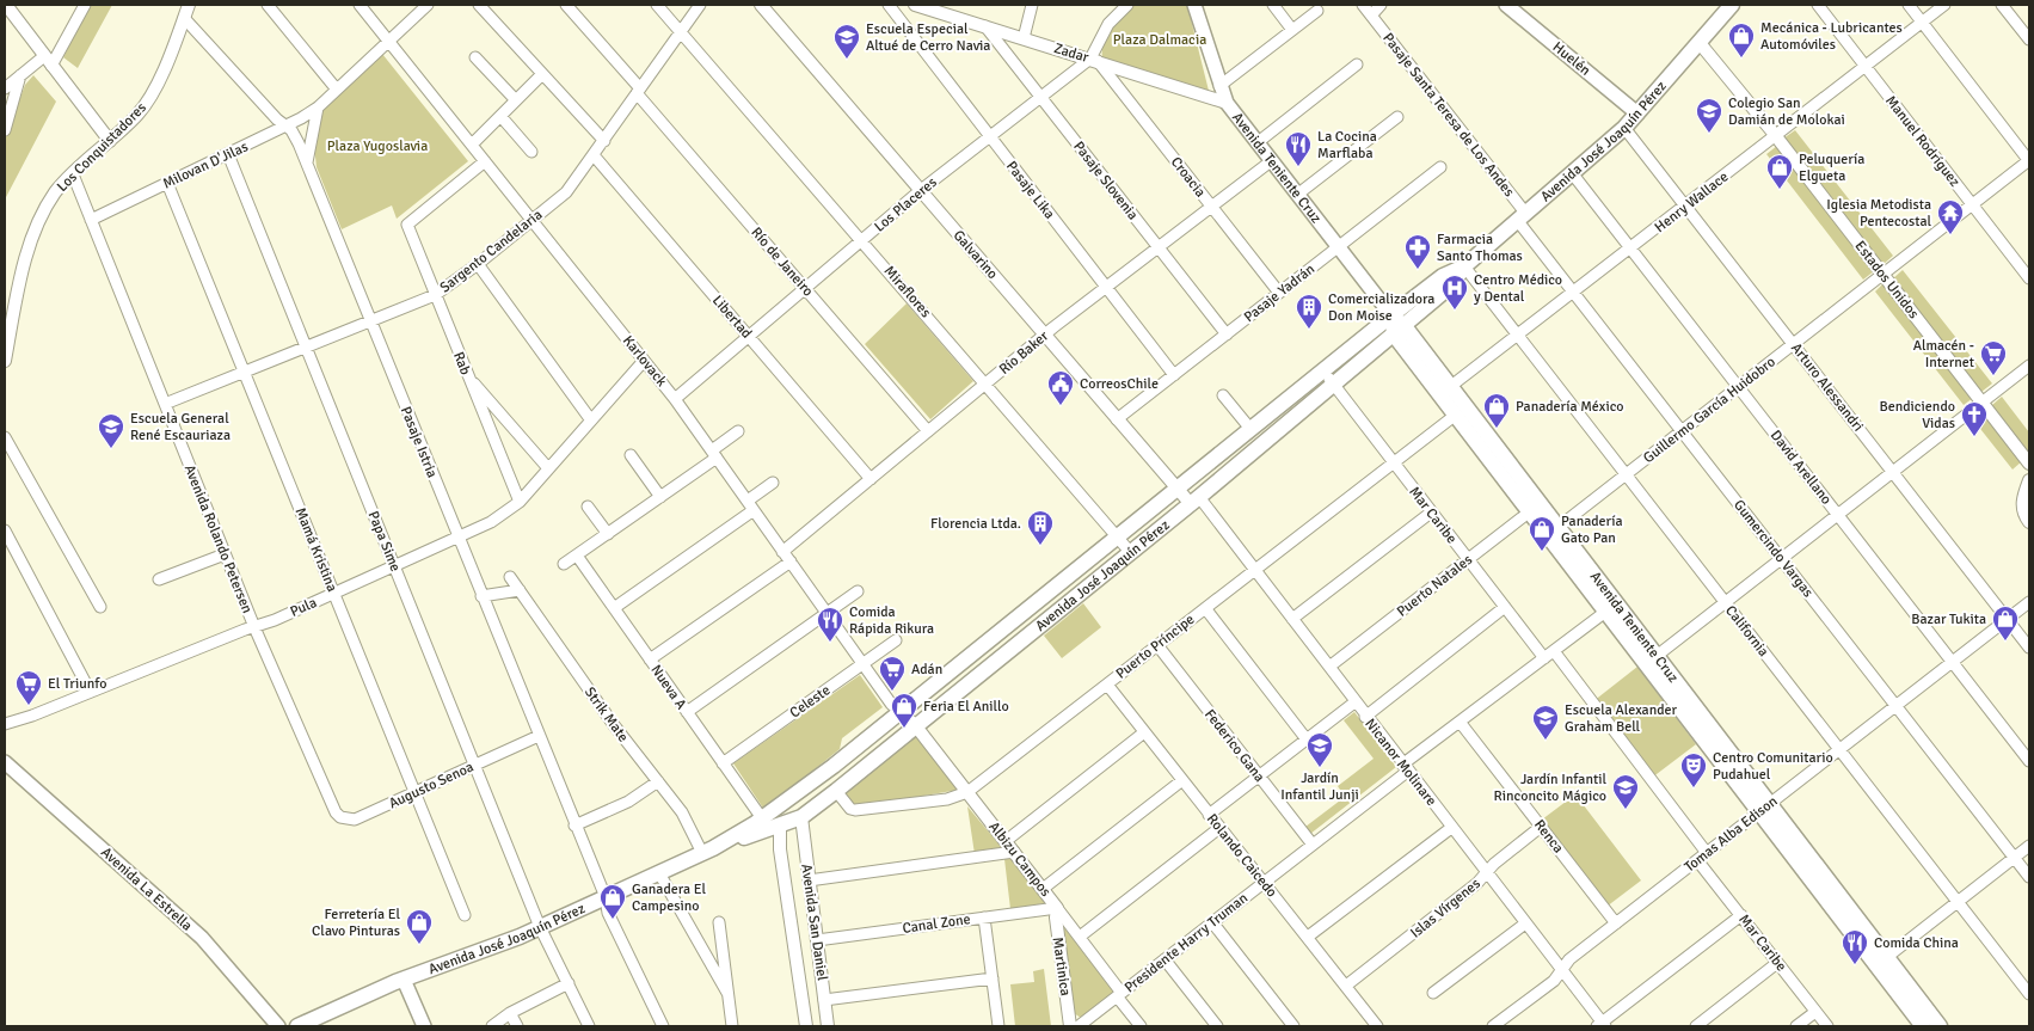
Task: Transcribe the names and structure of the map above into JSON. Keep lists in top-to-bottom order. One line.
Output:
{"streets":{"main road":["Huelén","Avenida José Joaquín Pérez","Avenida Teniente Cruz","Avenida La Estrella"],"street":["Zadar","Pasaje Santa Teresa de Los Andes","Manuel Rodríguez","Los Conquistadores","Milovan D'Jilas","Croacia","Pasaje Slovenia","Pasaje Lika","Henry Wallace","Los Placeres","Sargento Candelaria","Galvarino","Río de Janeiro","Estados Unidos","Miraflores","Pasaje Yadrán","Libertad","Río Baker","Karlovack","Rab","Arturo Alessandri","Guillermo García Huidobro","Pasaje Istria","David Arellano","Mar Caribe","Avenida Rolando Petersen","Papa Sime","Gumercindo Vargas","Mamá Kristina","Puerto Natales","Pula","California","Puerto Príncipe","Nueva A","Celeste","Strik Mate","Federico Gana","Nicanor Molinare","Augusto Senoa","Tomas Alba Edison","Renca","Rolando Caicedo","Albizu Campos","Islas Vírgenes","Avenida San Daniel","Canal Zone","Presidente Harry Truman","Martinica"]},"crossings":[["Zadar","Avenida Teniente Cruz"],["Zadar","Croacia"],["Zadar","Pasaje Slovenia"],["Zadar","Los Placeres"],["Huelén","Avenida José Joaquín Pérez"],["Pasaje Santa Teresa de Los Andes","Avenida José Joaquín Pérez"],["Pasaje Santa Teresa de Los Andes","Gumercindo Vargas"],["Avenida José Joaquín Pérez","Avenida Teniente Cruz"],["Avenida José Joaquín Pérez","Galvarino"],["Avenida José Joaquín Pérez","Estados Unidos"],["Avenida José Joaquín Pérez","Miraflores"],["Avenida José Joaquín Pérez","Karlovack"],["Avenida José Joaquín Pérez","Arturo Alessandri"],["Avenida José Joaquín Pérez","Pasaje Istria"],["Avenida José Joaquín Pérez","David Arellano"],["Avenida José Joaquín Pérez","Mar Caribe"],["Avenida José Joaquín Pérez","Papa Sime"],["Avenida José Joaquín Pérez","Gumercindo Vargas"],["Avenida José Joaquín Pérez","California"],["Avenida José Joaquín Pérez","Puerto Príncipe"],["Avenida José Joaquín Pérez","Nueva A"],["Avenida José Joaquín Pérez","Strik Mate"],["Avenida José Joaquín Pérez","Nicanor Molinare"],["Avenida José Joaquín Pérez","Albizu Campos"],["Avenida José Joaquín Pérez","Avenida San Daniel"],["Manuel Rodríguez","Henry Wallace"],["Manuel Rodríguez","Guillermo García Huidobro"],["Los Conquistadores","Pasaje Istria"],["Los Conquistadores","Avenida Rolando Petersen"],["Milovan D'Jilas","Karlovack"],["Milovan D'Jilas","Pasaje Istria"],["Milovan D'Jilas","Avenida Rolando Petersen"],["Milovan D'Jilas","Papa Sime"],["Milovan D'Jilas","Mamá Kristina"],["Avenida Teniente Cruz","Henry Wallace"],["Avenida Teniente Cruz","Pasaje Yadrán"],["Avenida Teniente Cruz","Río Baker"],["Avenida Teniente Cruz","Guillermo García Huidobro"],["Avenida Teniente Cruz","Puerto Natales"],["Avenida Teniente Cruz","Puerto Príncipe"],["Avenida Teniente Cruz","Tomas Alba Edison"],["Avenida Teniente Cruz","Presidente Harry Truman"],["Croacia","Los Placeres"],["Croacia","Pasaje Yadrán"],["Croacia","Río Baker"],["Pasaje Slovenia","Los Placeres"],["Pasaje Slovenia","Pasaje Yadrán"],["Pasaje Slovenia","Río Baker"],["Pasaje Lika","Los Placeres"],["Pasaje Lika","Pasaje Yadrán"],["Pasaje Lika","Río Baker"],["Henry Wallace","Estados Unidos"],["Henry Wallace","Arturo Alessandri"],["Henry Wallace","David Arellano"],["Henry Wallace","Gumercindo Vargas"],["Henry Wallace","California"],["Los Placeres","Galvarino"],["Los Placeres","Río de Janeiro"],["Los Placeres","Miraflores"],["Los Placeres","Libertad"],["Los Placeres","Karlovack"],["Sargento Candelaria","Río de Janeiro"],["Sargento Candelaria","Miraflores"],["Sargento Candelaria","Libertad"],["Sargento Candelaria","Karlovack"],["Sargento Candelaria","Rab"],["Sargento Candelaria","Pasaje Istria"],["Sargento Candelaria","Avenida Rolando Petersen"],["Sargento Candelaria","Papa Sime"],["Sargento Candelaria","Mamá Kristina"],["Galvarino","Pasaje Yadrán"],["Galvarino","Río Baker"],["Galvarino","Nicanor Molinare"],["Río de Janeiro","Río Baker"],["Estados Unidos","Guillermo García Huidobro"],["Miraflores","Río Baker"],["Libertad","Río Baker"],["Río Baker","Karlovack"],["Karlovack","Rab"],["Karlovack","Pula"],["Karlovack","Celeste"],["Karlovack","Albizu Campos"],["Rab","Pula"],["Arturo Alessandri","Guillermo García Huidobro"],["Arturo Alessandri","Tomas Alba Edison"],["Guillermo García Huidobro","David Arellano"],["Guillermo García Huidobro","Gumercindo Vargas"],["Guillermo García Huidobro","California"],["Pasaje Istria","Pula"],["Pasaje Istria","Augusto Senoa"],["David Arellano","Tomas Alba Edison"],["Mar Caribe","Puerto Natales"],["Mar Caribe","Puerto Príncipe"],["Mar Caribe","Tomas Alba Edison"],["Mar Caribe","Presidente Harry Truman"],["Avenida Rolando Petersen","Pula"],["Avenida Rolando Petersen","Augusto Senoa"],["Papa Sime","Pula"],["Papa Sime","Augusto Senoa"],["Gumercindo Vargas","Tomas Alba Edison"],["Mamá Kristina","Pula"],["Mamá Kristina","Augusto Senoa"],["Puerto Natales","Nicanor Molinare"],["California","Tomas Alba Edison"],["Puerto Príncipe","Federico Gana"],["Puerto Príncipe","Nicanor Molinare"],["Puerto Príncipe","Rolando Caicedo"],["Puerto Príncipe","Albizu Campos"],["Nueva A","Celeste"],["Federico Gana","Presidente Harry Truman"],["Nicanor Molinare","Tomas Alba Edison"],["Nicanor Molinare","Islas Vírgenes"],["Nicanor Molinare","Presidente Harry Truman"],["Tomas Alba Edison","Renca"],["Renca","Islas Vírgenes"],["Renca","Presidente Harry Truman"],["Rolando Caicedo","Islas Vírgenes"],["Rolando Caicedo","Presidente Harry Truman"],["Albizu Campos","Canal Zone"],["Albizu Campos","Presidente Harry Truman"],["Albizu Campos","Martinica"],["Avenida San Daniel","Canal Zone"],["Canal Zone","Martinica"]],"parks":["Plaza Dalmacia","Plaza Yugoslavia"],"places":{"shop":["Mecánica - Lubricantes Automóviles","Peluquería Elgueta","Panadería México","Panadería Gato Pan","Bazar Tukita","Feria El Anillo","Ganadera El Campesino","Ferretería El Clavo Pinturas"],"school or university":["Escuela Especial Altué de Cerro Navia","Colegio San Damián de Molokai","Escuela General René Escauriaza","Escuela Alexander Graham Bell","Jardín Infantil Junji","Jardín Infantil Rinconcito Mágico"],"restaurant":["La Cocina Marflaba","Comida Rápida Rikura","Comida China"],"temple":["Iglesia Metodista Pentecostal"],"pharmacy":["Farmacia Santo Thomas"],"hospital":["Centro Médico y Dental"],"building":["Comercializadora Don Moise","Florencia Ltda."],"supermarket":["Almacén - Internet","Adán","El Triunfo"],"public building":["CorreosChile"],"church":["Bendiciendo Vidas"],"theatre":["Centro Comunitario Pudahuel"]}}
